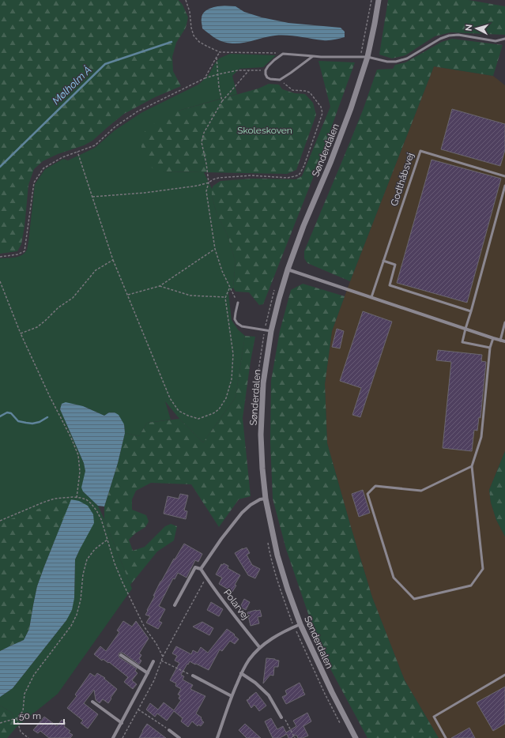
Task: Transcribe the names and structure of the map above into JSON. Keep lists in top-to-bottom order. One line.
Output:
{"streets":{"street":["Sønderdalen","Polarvej"],"lane":["Godthåbsvej"]},"water":["Mølholm Å"],"parks":["Skoleskoven"],"scale_bar":"50 m","north":"left"}
